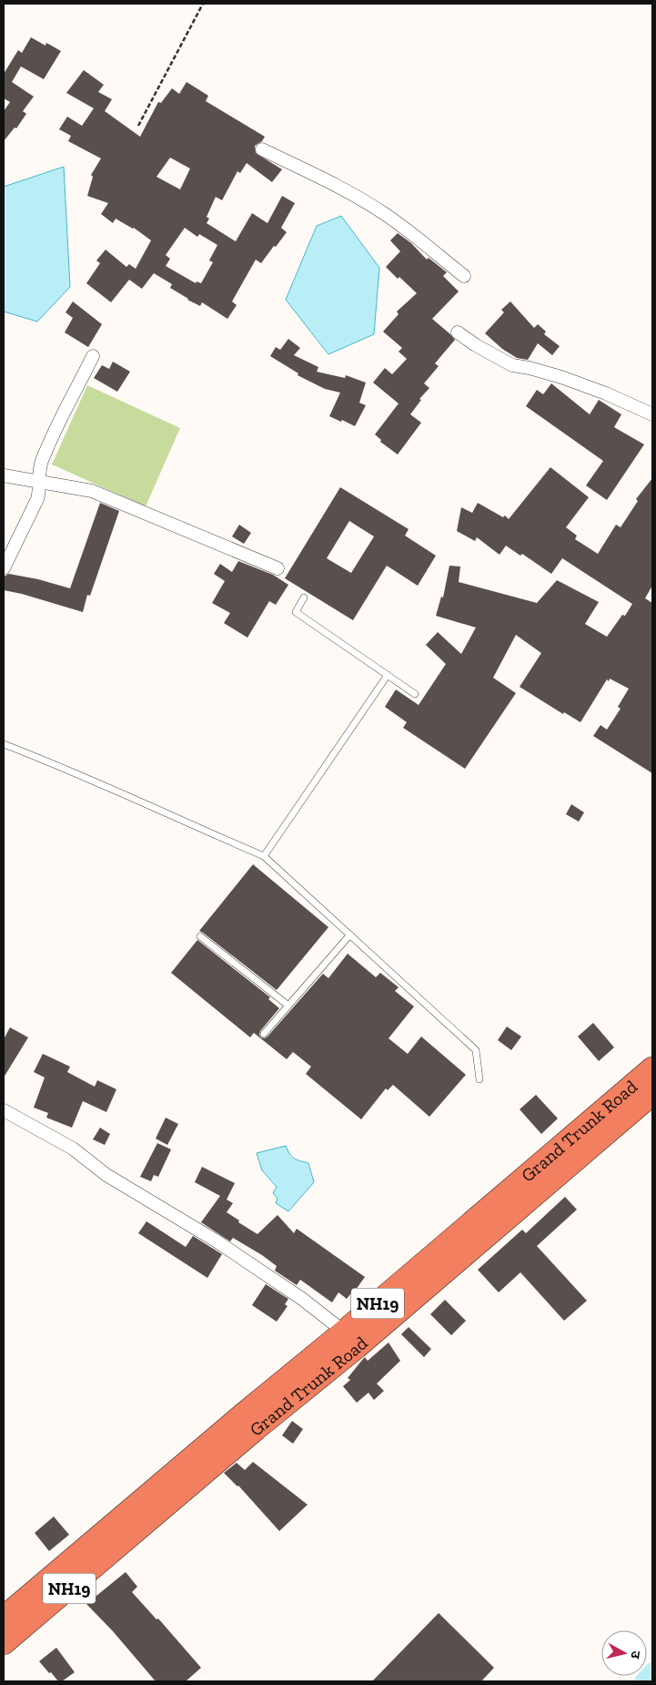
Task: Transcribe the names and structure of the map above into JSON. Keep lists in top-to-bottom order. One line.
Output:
{"streets":{"highway":["Grand Trunk Road","NH19"]},"north":"right"}
